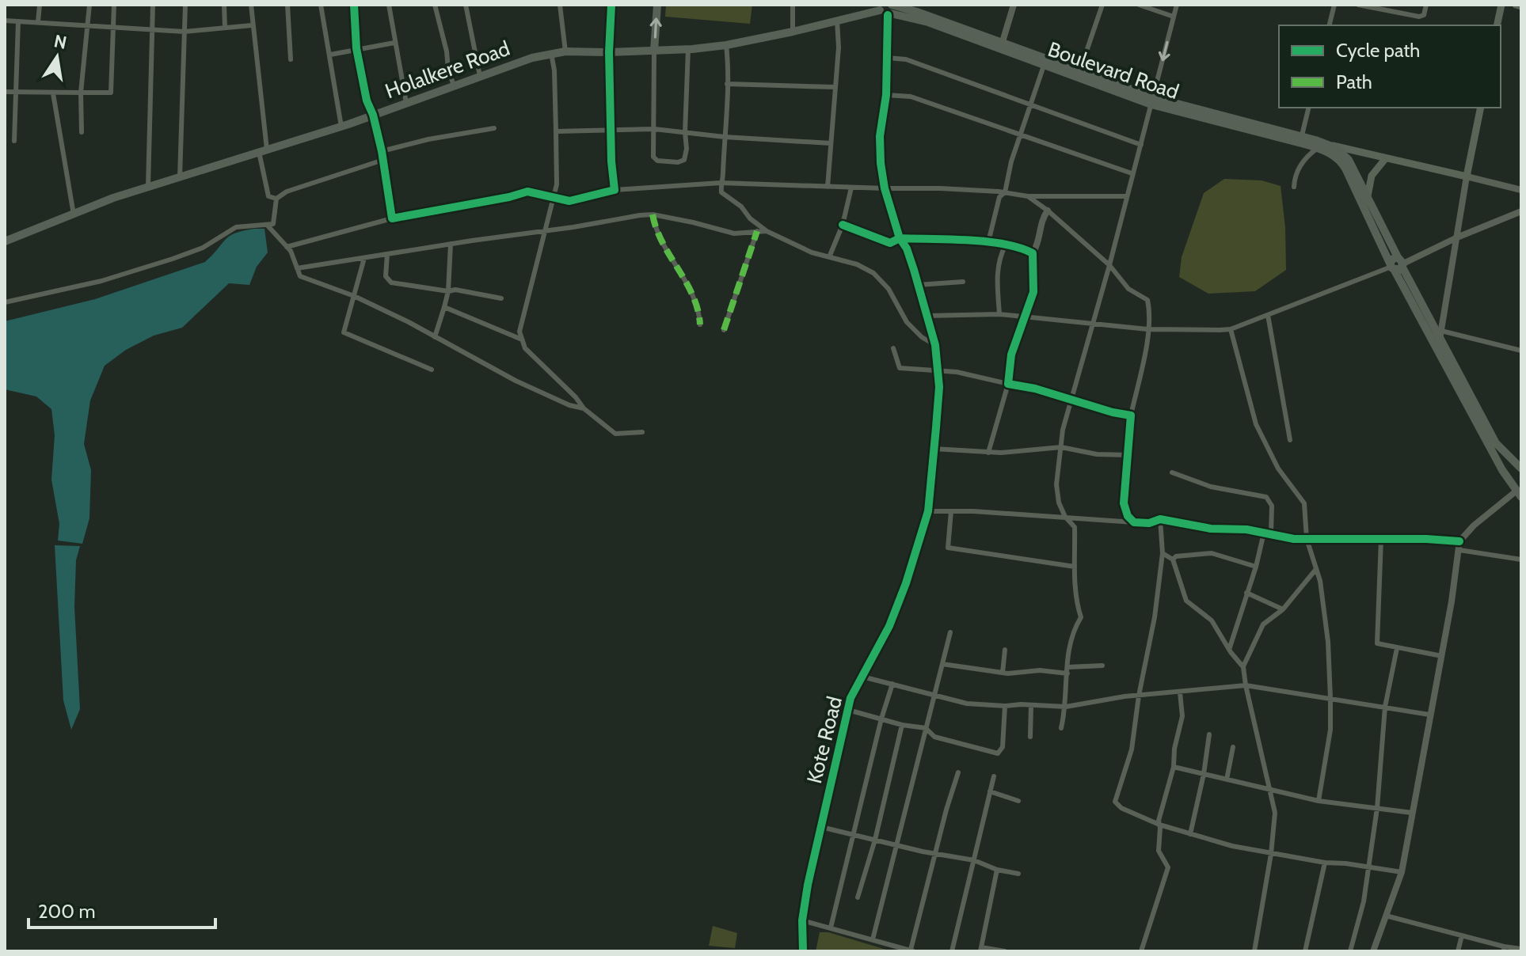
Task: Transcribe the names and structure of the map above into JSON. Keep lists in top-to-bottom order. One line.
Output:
{"streets":{"main road":["Holalkere Road","Boulevard Road"],"street":["Kote Road"]},"crossings":[["Holalkere Road","Boulevard Road"],["Holalkere Road","Kote Road"],["Boulevard Road","Kote Road"]],"legend":["Cycle path","Path"],"scale_bar":"200 m","north":"top"}
